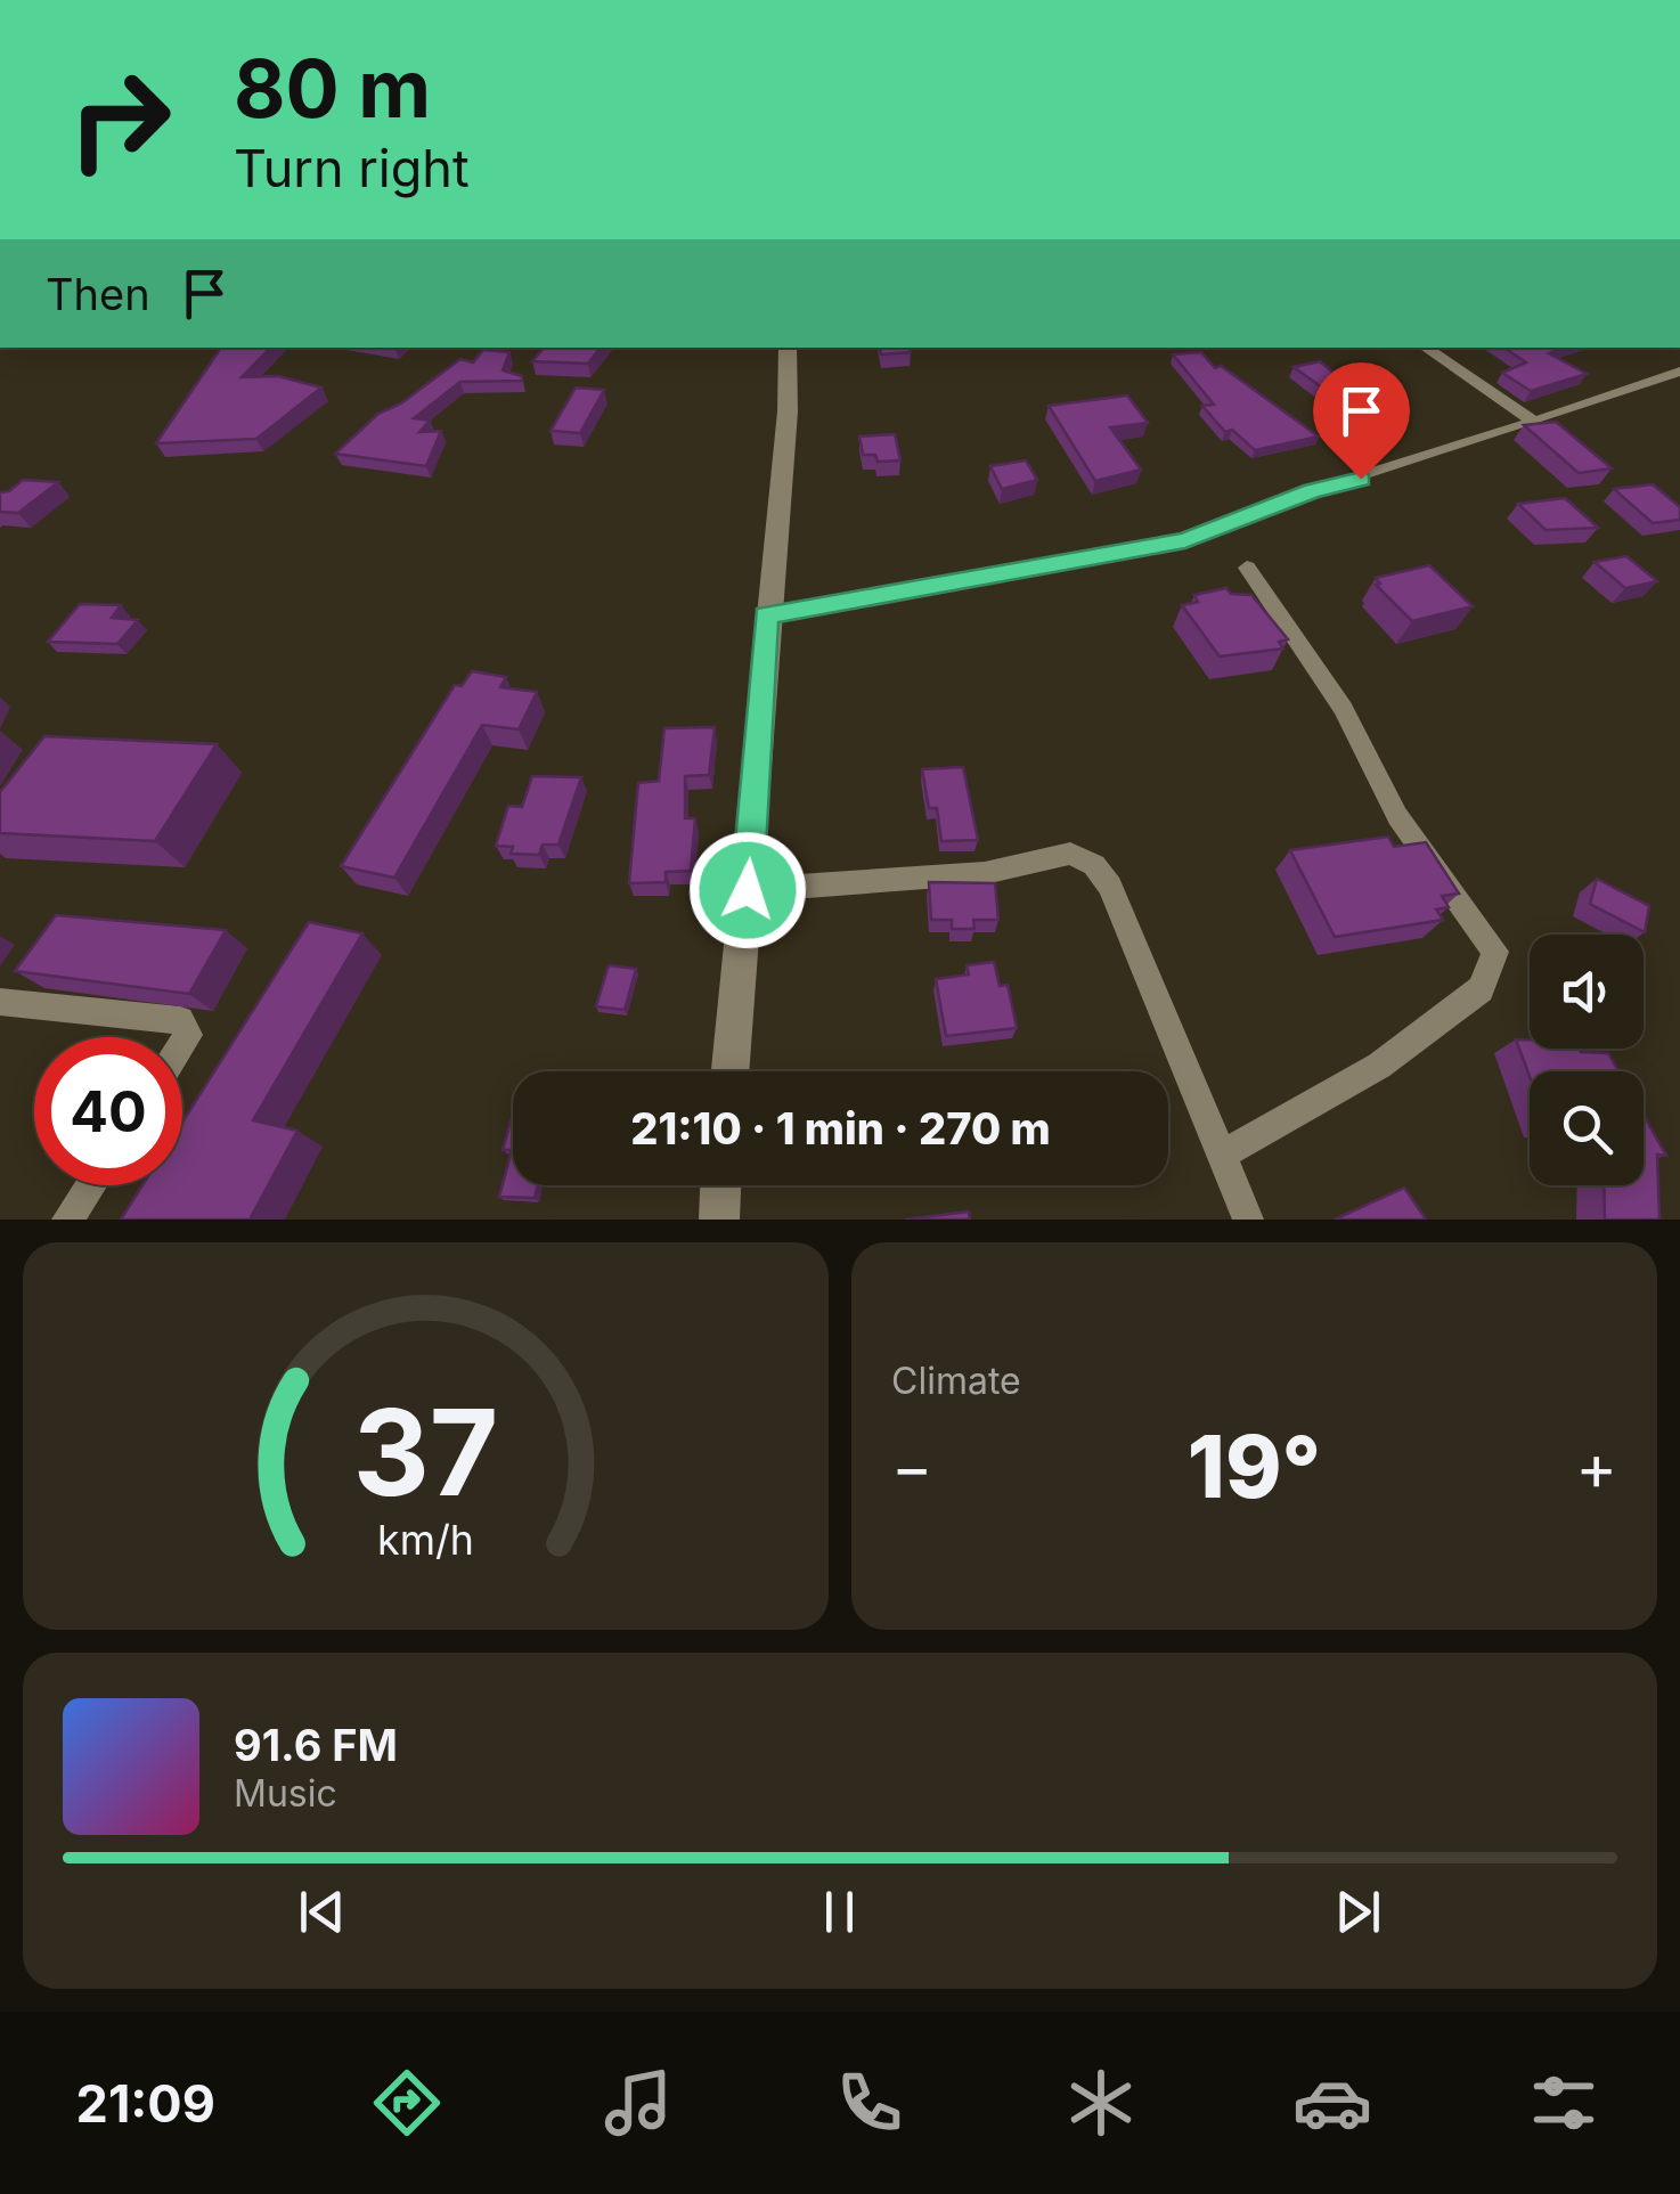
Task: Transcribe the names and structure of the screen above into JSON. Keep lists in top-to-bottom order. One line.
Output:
{"page":{"turn":["80 m","Turn right"],"then":"Then","limit":"40","trip":"21:10 · 1 min · 270 m","tile":"Climate","heat":["−","19°","+"],"song":["91.6 FM","Music"],"tabs":"21:09","gauge":["37","km/h"]}}
